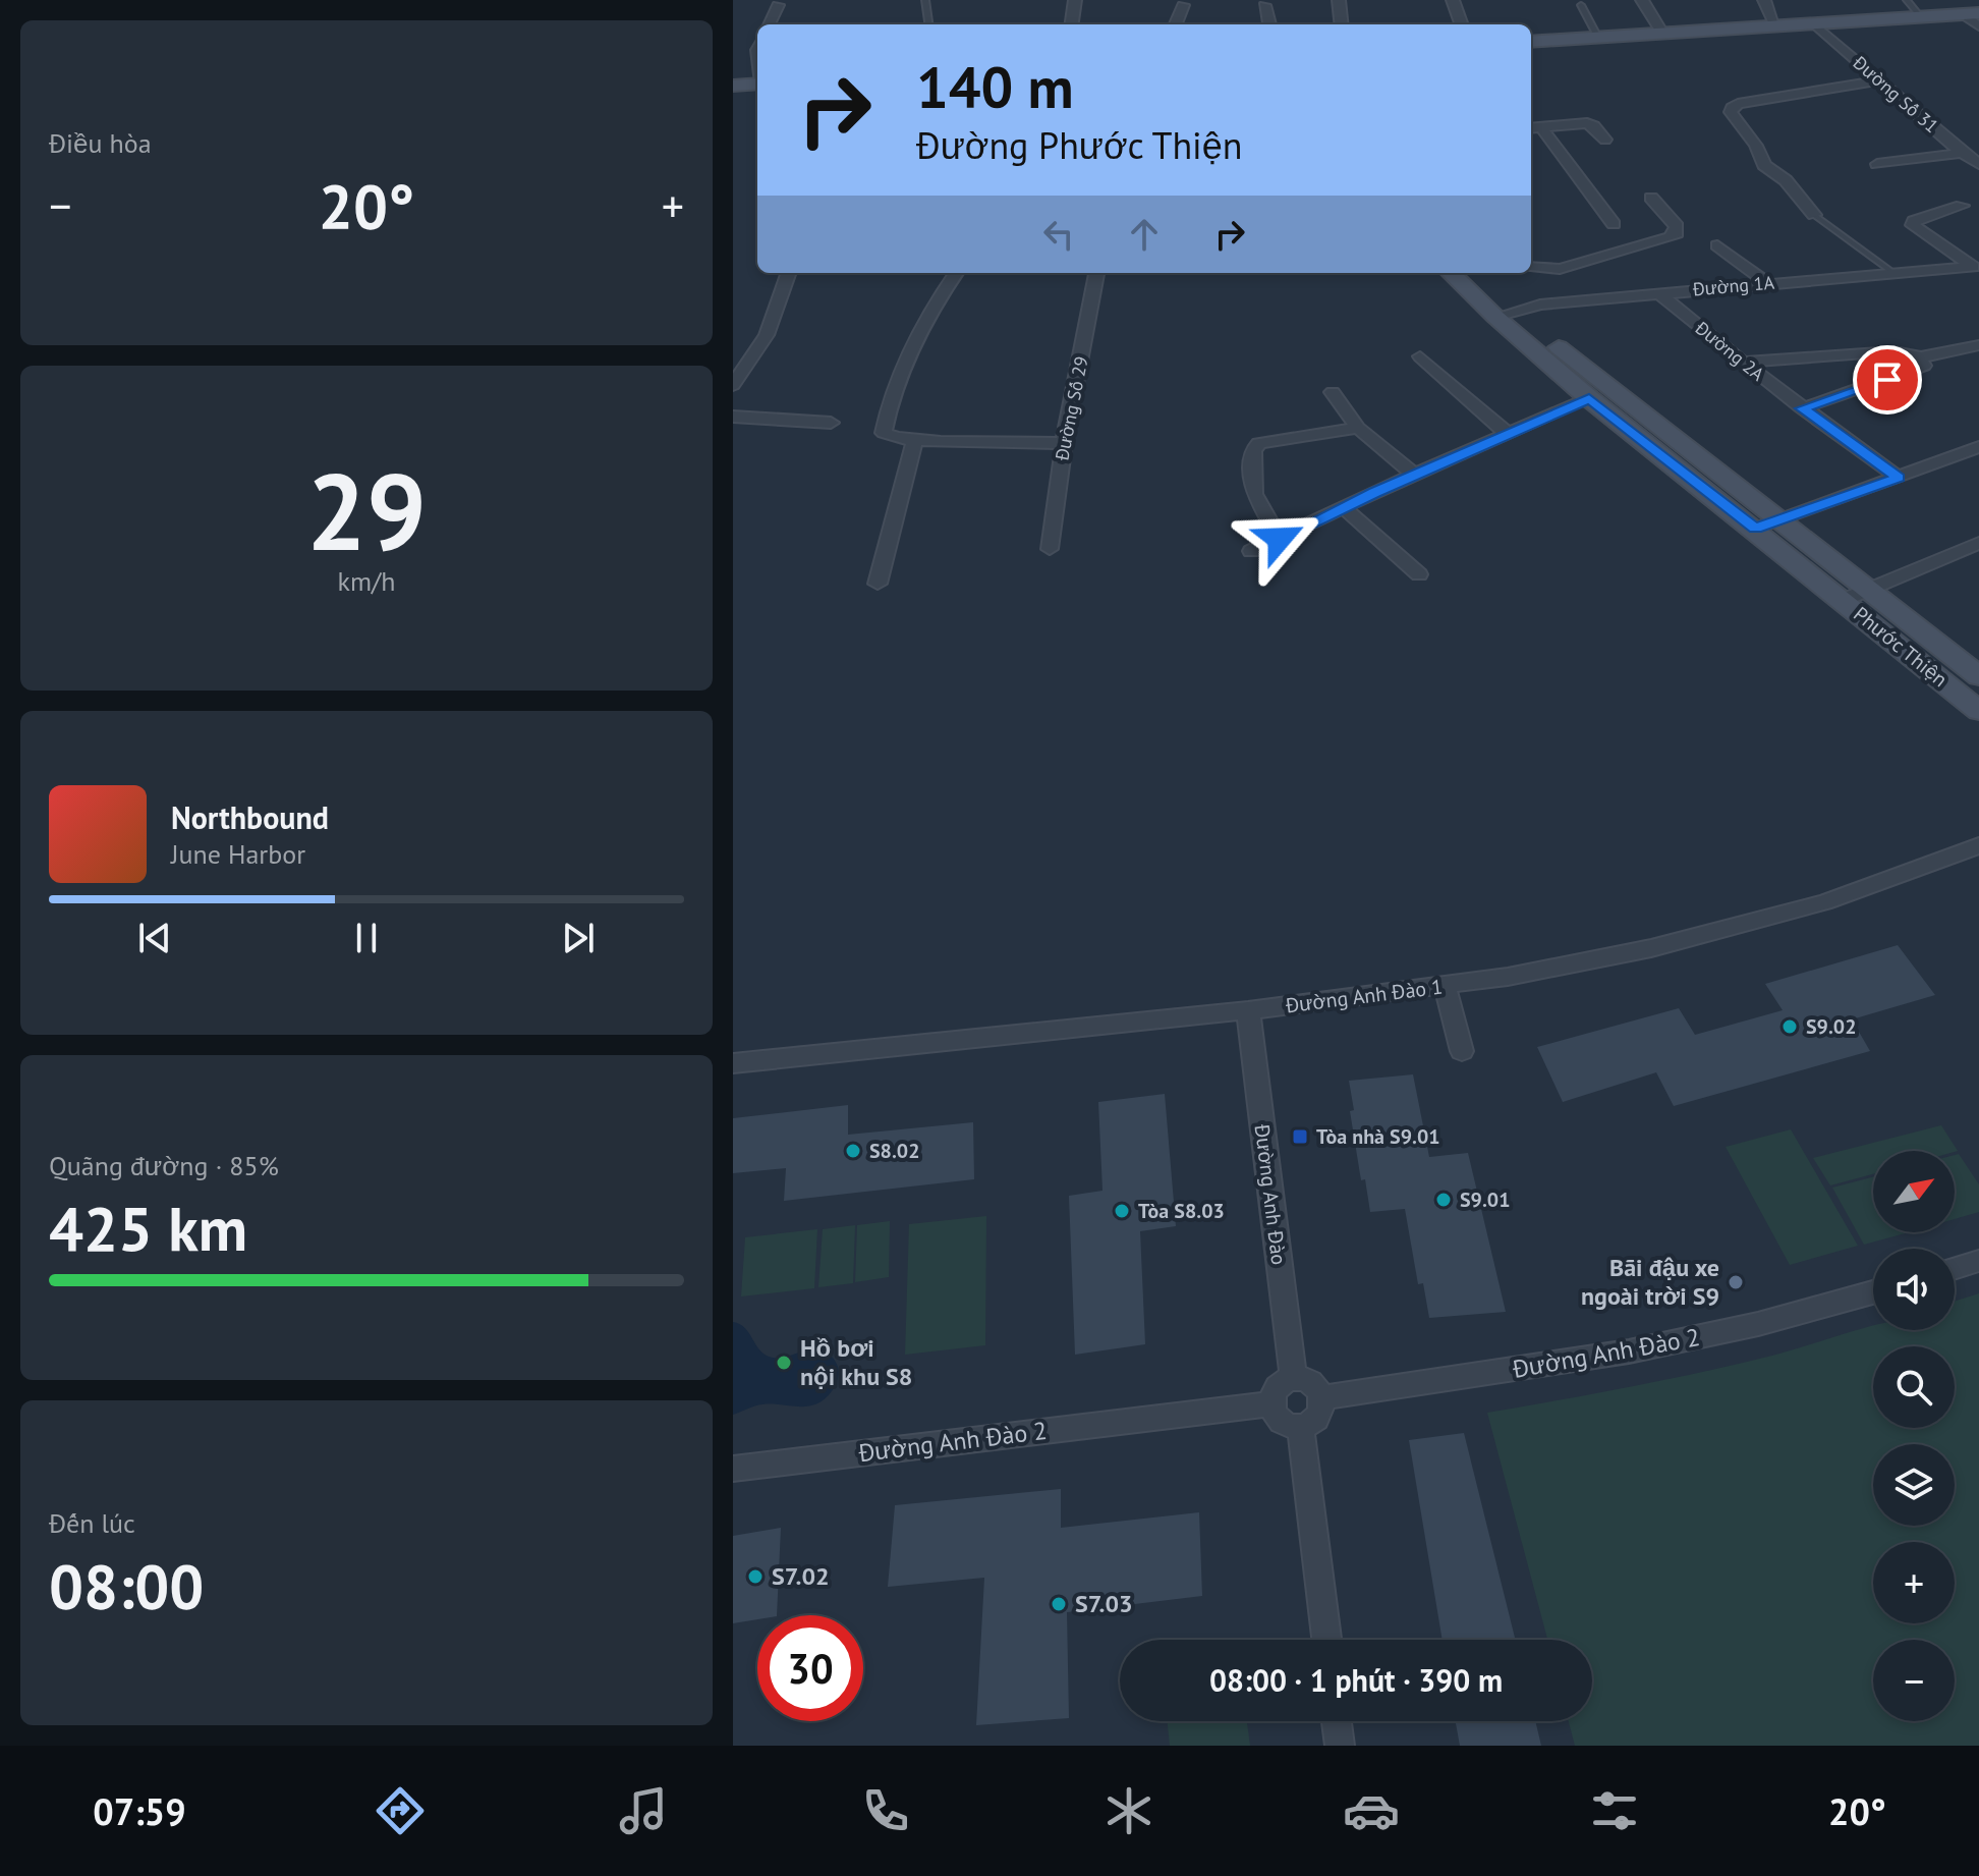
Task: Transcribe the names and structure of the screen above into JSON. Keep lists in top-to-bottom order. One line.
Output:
{"streets":{"street":["Đường Số 31","Đường 1A","Đường 2A","Đường Số 29","Phước Thiện","Đường Anh Đào 1","Đường Anh Đào","Đường Anh Đào 2"]},"crossings":[["Đường 1A","Đường 2A"],["Đường Anh Đào 1","Đường Anh Đào"],["Đường Anh Đào","Đường Anh Đào 2"]],"places":{"other":["S9.02","S8.02","S9.01","Tòa S8.03","Bãi đậu xe ngoài trời S9","Hồ bơi nội khu S8","S7.02","S7.03"],"transit":["Tòa nhà S9.01"]},"north":"top right","page":{"tile":["Điều hòa",["29","km/h"],["Quãng đường · 85%","425 km"],["Đến lúc","08:00"]],"turn":["140 m","Đường Phước Thiện"],"heat":["−","20°","+"],"song":["Northbound","June Harbor"],"map_buttons":["+","−"],"limit":"30","trip":"08:00 · 1 phút · 390 m","tabs":["07:59","20°"]}}
